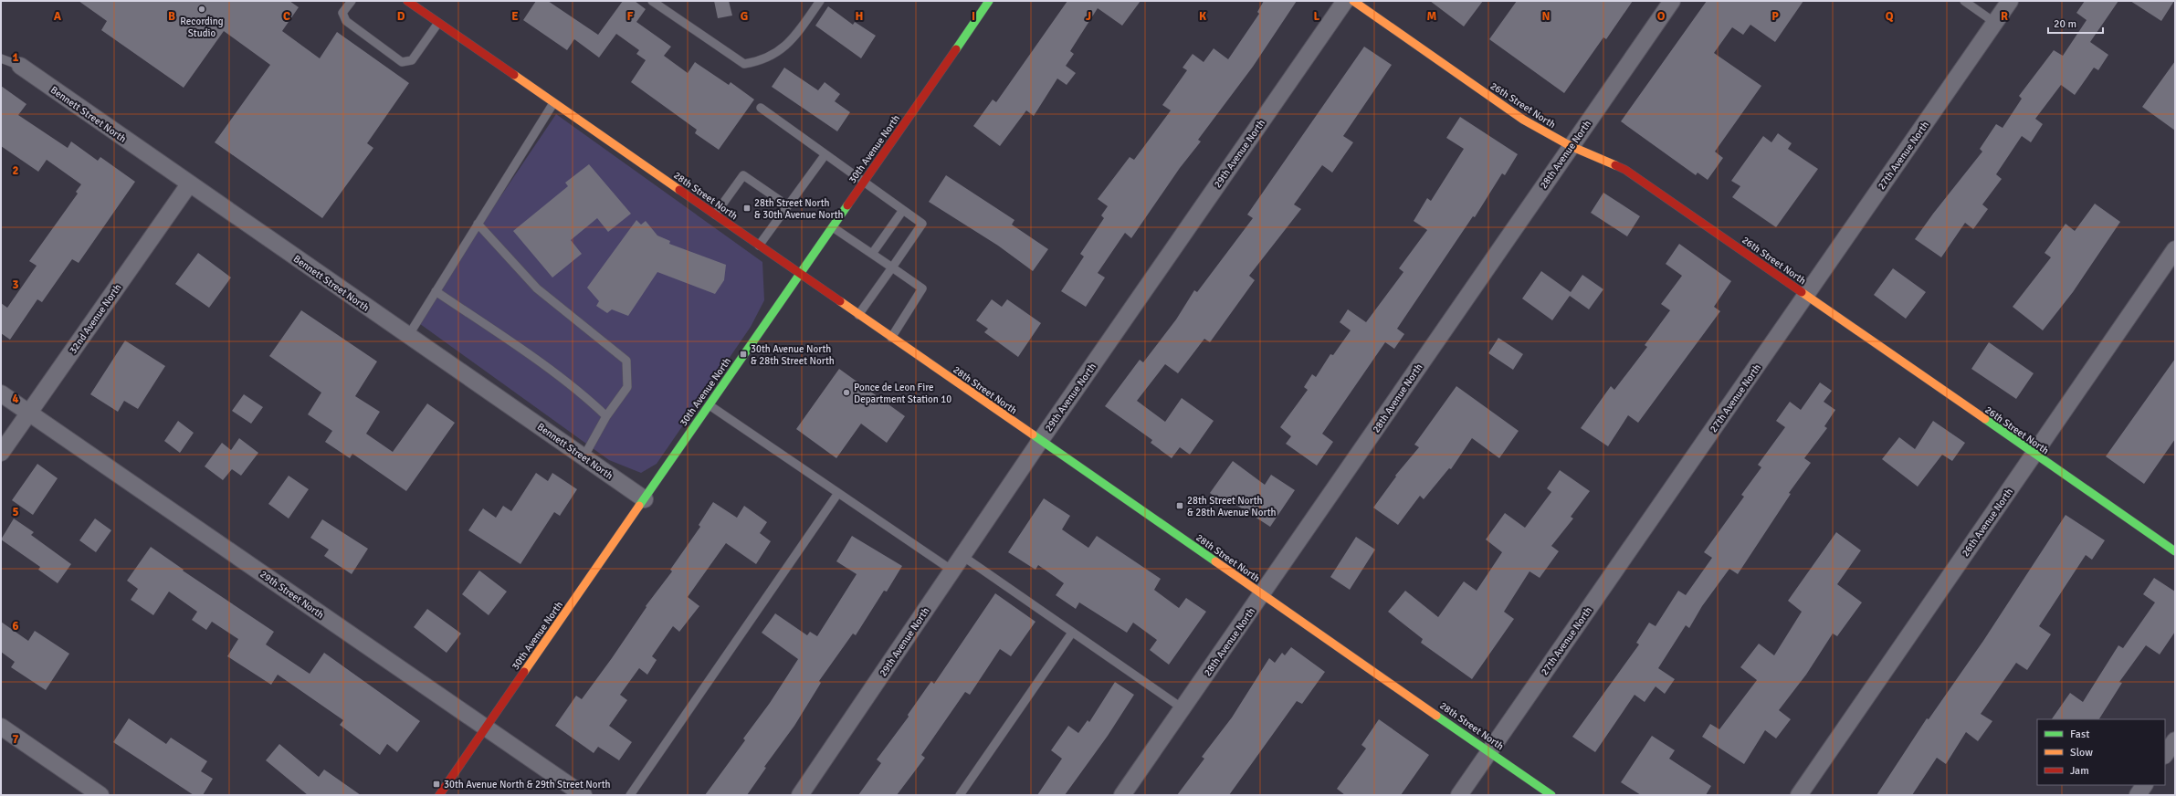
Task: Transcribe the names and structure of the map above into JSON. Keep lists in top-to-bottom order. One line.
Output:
{"streets":{"street":["26th Street North","Bennett Street North","30th Avenue North","29th Avenue North","28th Avenue North","27th Avenue North","28th Street North","32nd Avenue North","26th Avenue North","29th Street North"]},"crossings":[["26th Street North","28th Avenue North"],["26th Street North","27th Avenue North"],["26th Street North","26th Avenue North"],["Bennett Street North","30th Avenue North"],["Bennett Street North","32nd Avenue North"],["30th Avenue North","28th Street North"],["30th Avenue North","29th Street North"],["29th Avenue North","28th Street North"],["28th Avenue North","28th Street North"],["27th Avenue North","28th Street North"],["32nd Avenue North","29th Street North"]],"places":{"other":["Recording Studio","Ponce de Leon Fire Department Station 10"],"transit":["28th Street North & 30th Avenue North","30th Avenue North & 28th Street North","28th Street North & 28th Avenue North","30th Avenue North & 29th Street North"]},"legend":["Fast","Slow","Jam"],"scale_bar":"20 m","grid":{"columns":["A","B","C","D","E","F","G","H","I","J","K","L","M","N","O","P","Q","R"],"rows":["1","2","3","4","5","6","7"]}}
